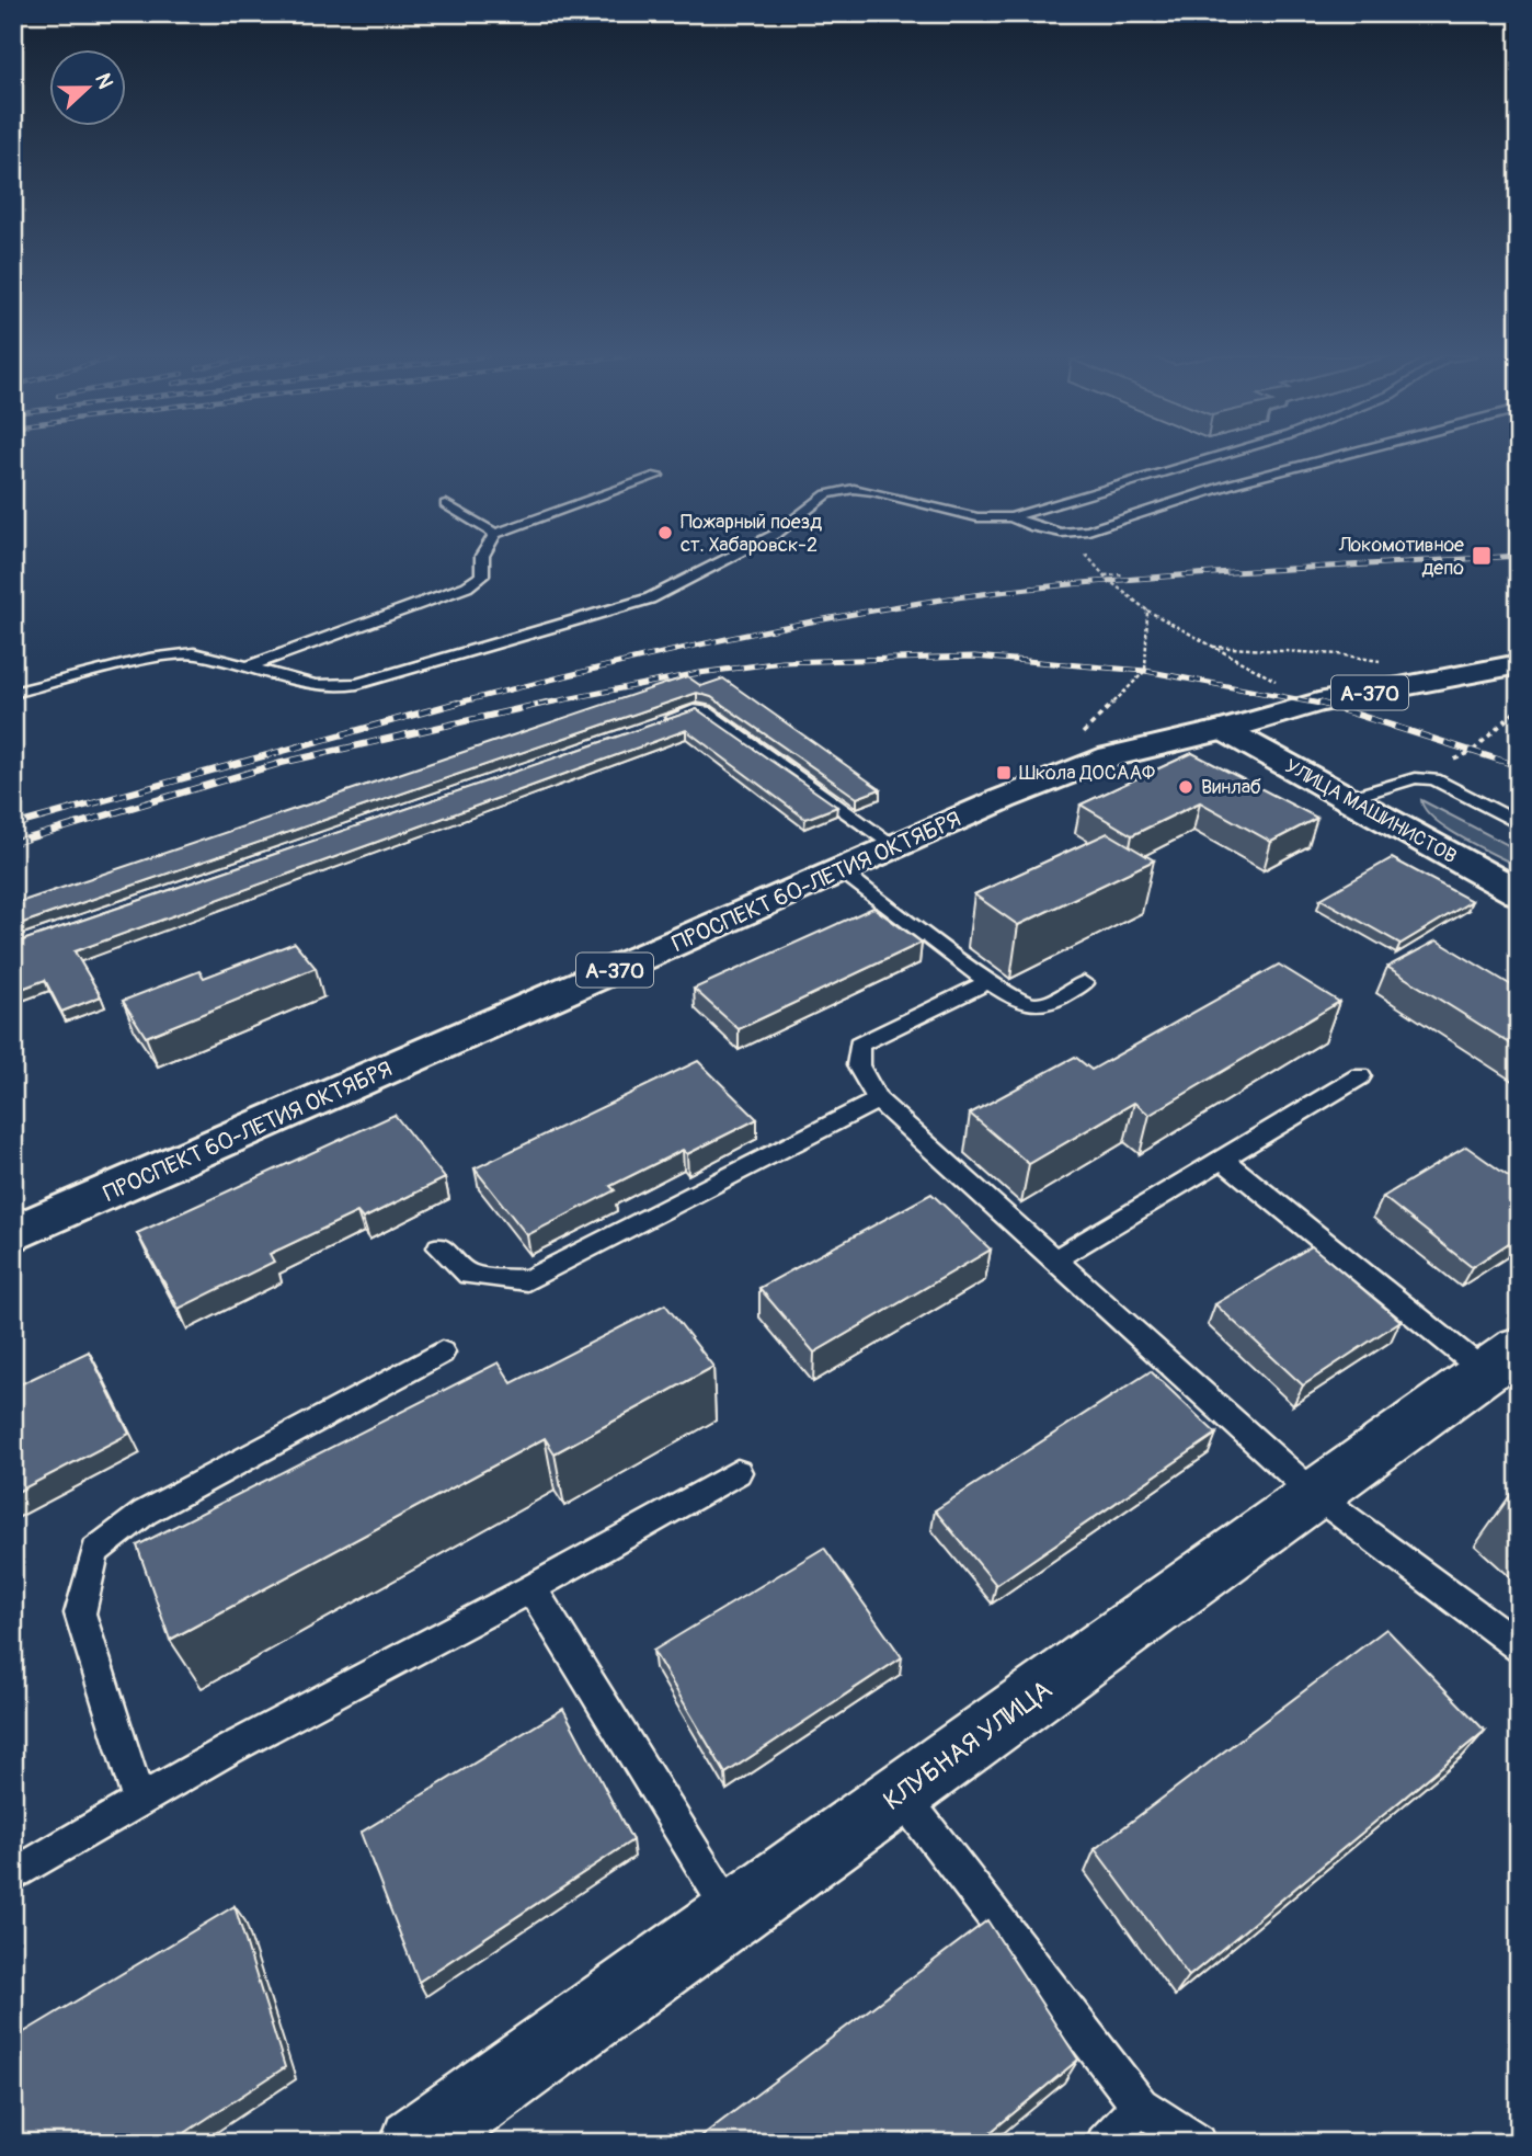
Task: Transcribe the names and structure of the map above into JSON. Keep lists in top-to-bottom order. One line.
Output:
{"streets":{"main road":["А-370","УЛИЦА МАШИНИСТОВ","ПРОСПЕКТ 60-ЛЕТИЯ ОКТЯБРЯ"],"street":["КЛУБНАЯ УЛИЦА"]},"crossings":[["УЛИЦА МАШИНИСТОВ","ПРОСПЕКТ 60-ЛЕТИЯ ОКТЯБРЯ"]],"places":{"other":["Пожарный поезд ст. Хабаровск-2","Винлаб"],"transit":["Локомотивное депо","Школа ДОСААФ"]},"north":"right"}
